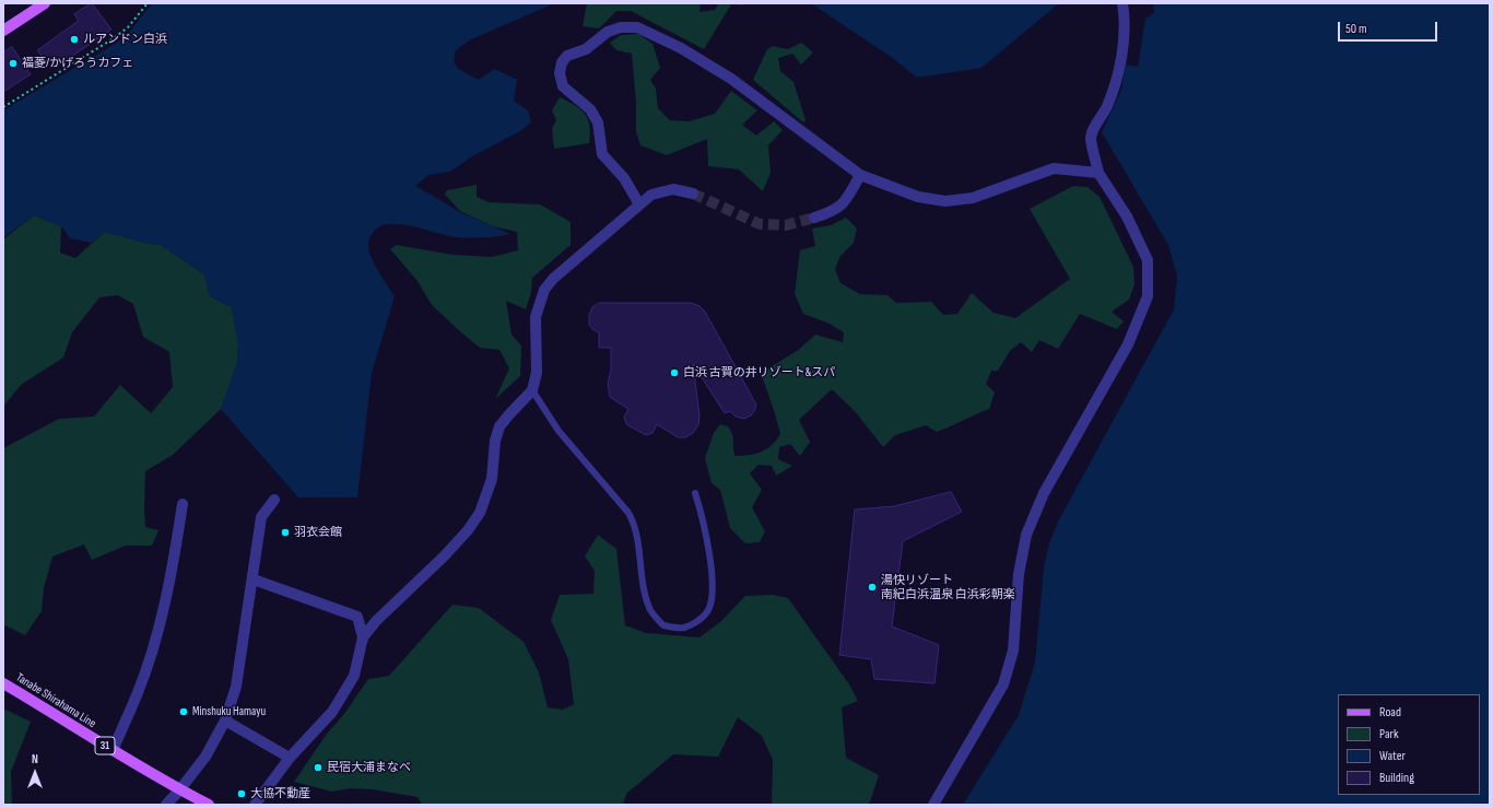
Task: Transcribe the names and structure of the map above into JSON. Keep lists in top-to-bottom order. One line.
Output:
{"streets":{"main road":["Tanabe Shirahama Line","31"]},"places":["ルアンドン白浜","福菱/かげろうカフェ","白浜 古賀の井リゾート&スパ","羽衣会館","湯快リゾート 南紀白浜温泉 白浜彩朝楽","Minshuku Hamayu","民宿大浦まなべ","大協不動産"],"legend":["Road","Park","Water","Building"],"scale_bar":"50 m","north":"top"}
